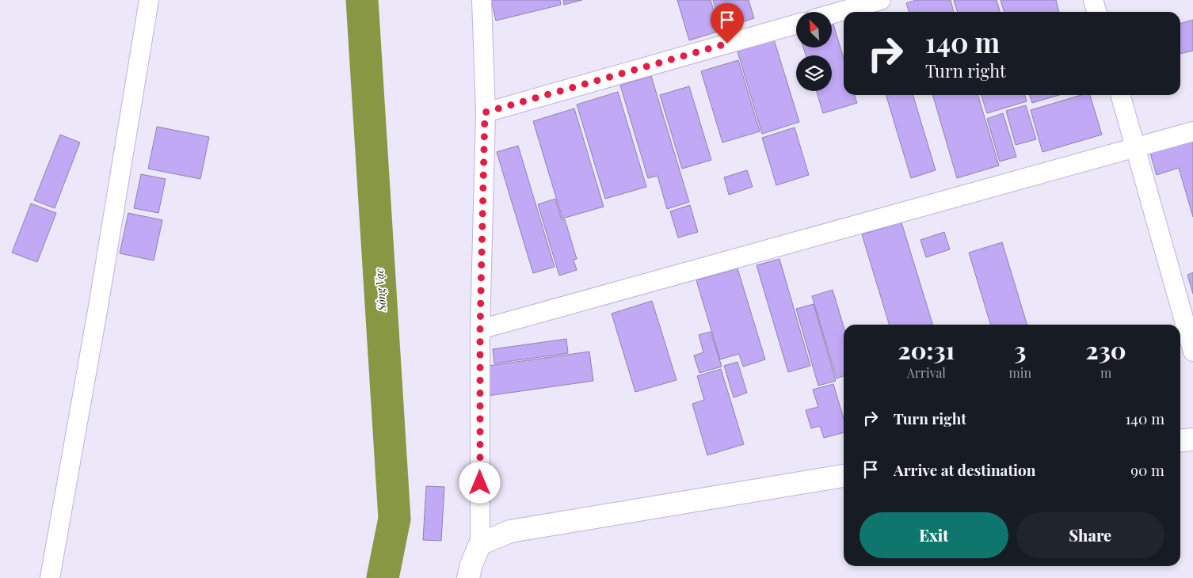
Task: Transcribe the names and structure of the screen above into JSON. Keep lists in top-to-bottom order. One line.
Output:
{"water":["Sông Vạc"],"north":"top left","page":{"turn":["140 m","Turn right"],"eta":["20:31","Arrival","3","min","230","m"],"list":[{"name":"Turn right","value":"140 m"},{"name":"Arrive at destination","value":"90 m"}],"buttons":["Exit","Share"]}}
